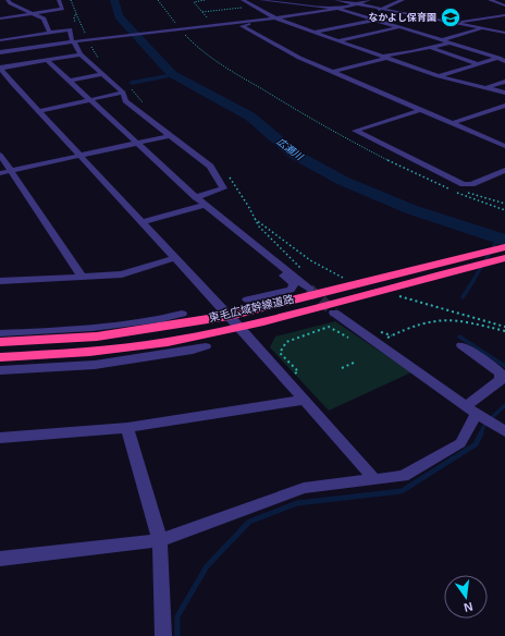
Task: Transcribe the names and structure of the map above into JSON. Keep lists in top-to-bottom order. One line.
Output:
{"streets":{"highway":["東毛広域幹線道路"]},"water":["広瀬川"],"places":{"school or university":["なかよし保育園"]},"north":"bottom"}
